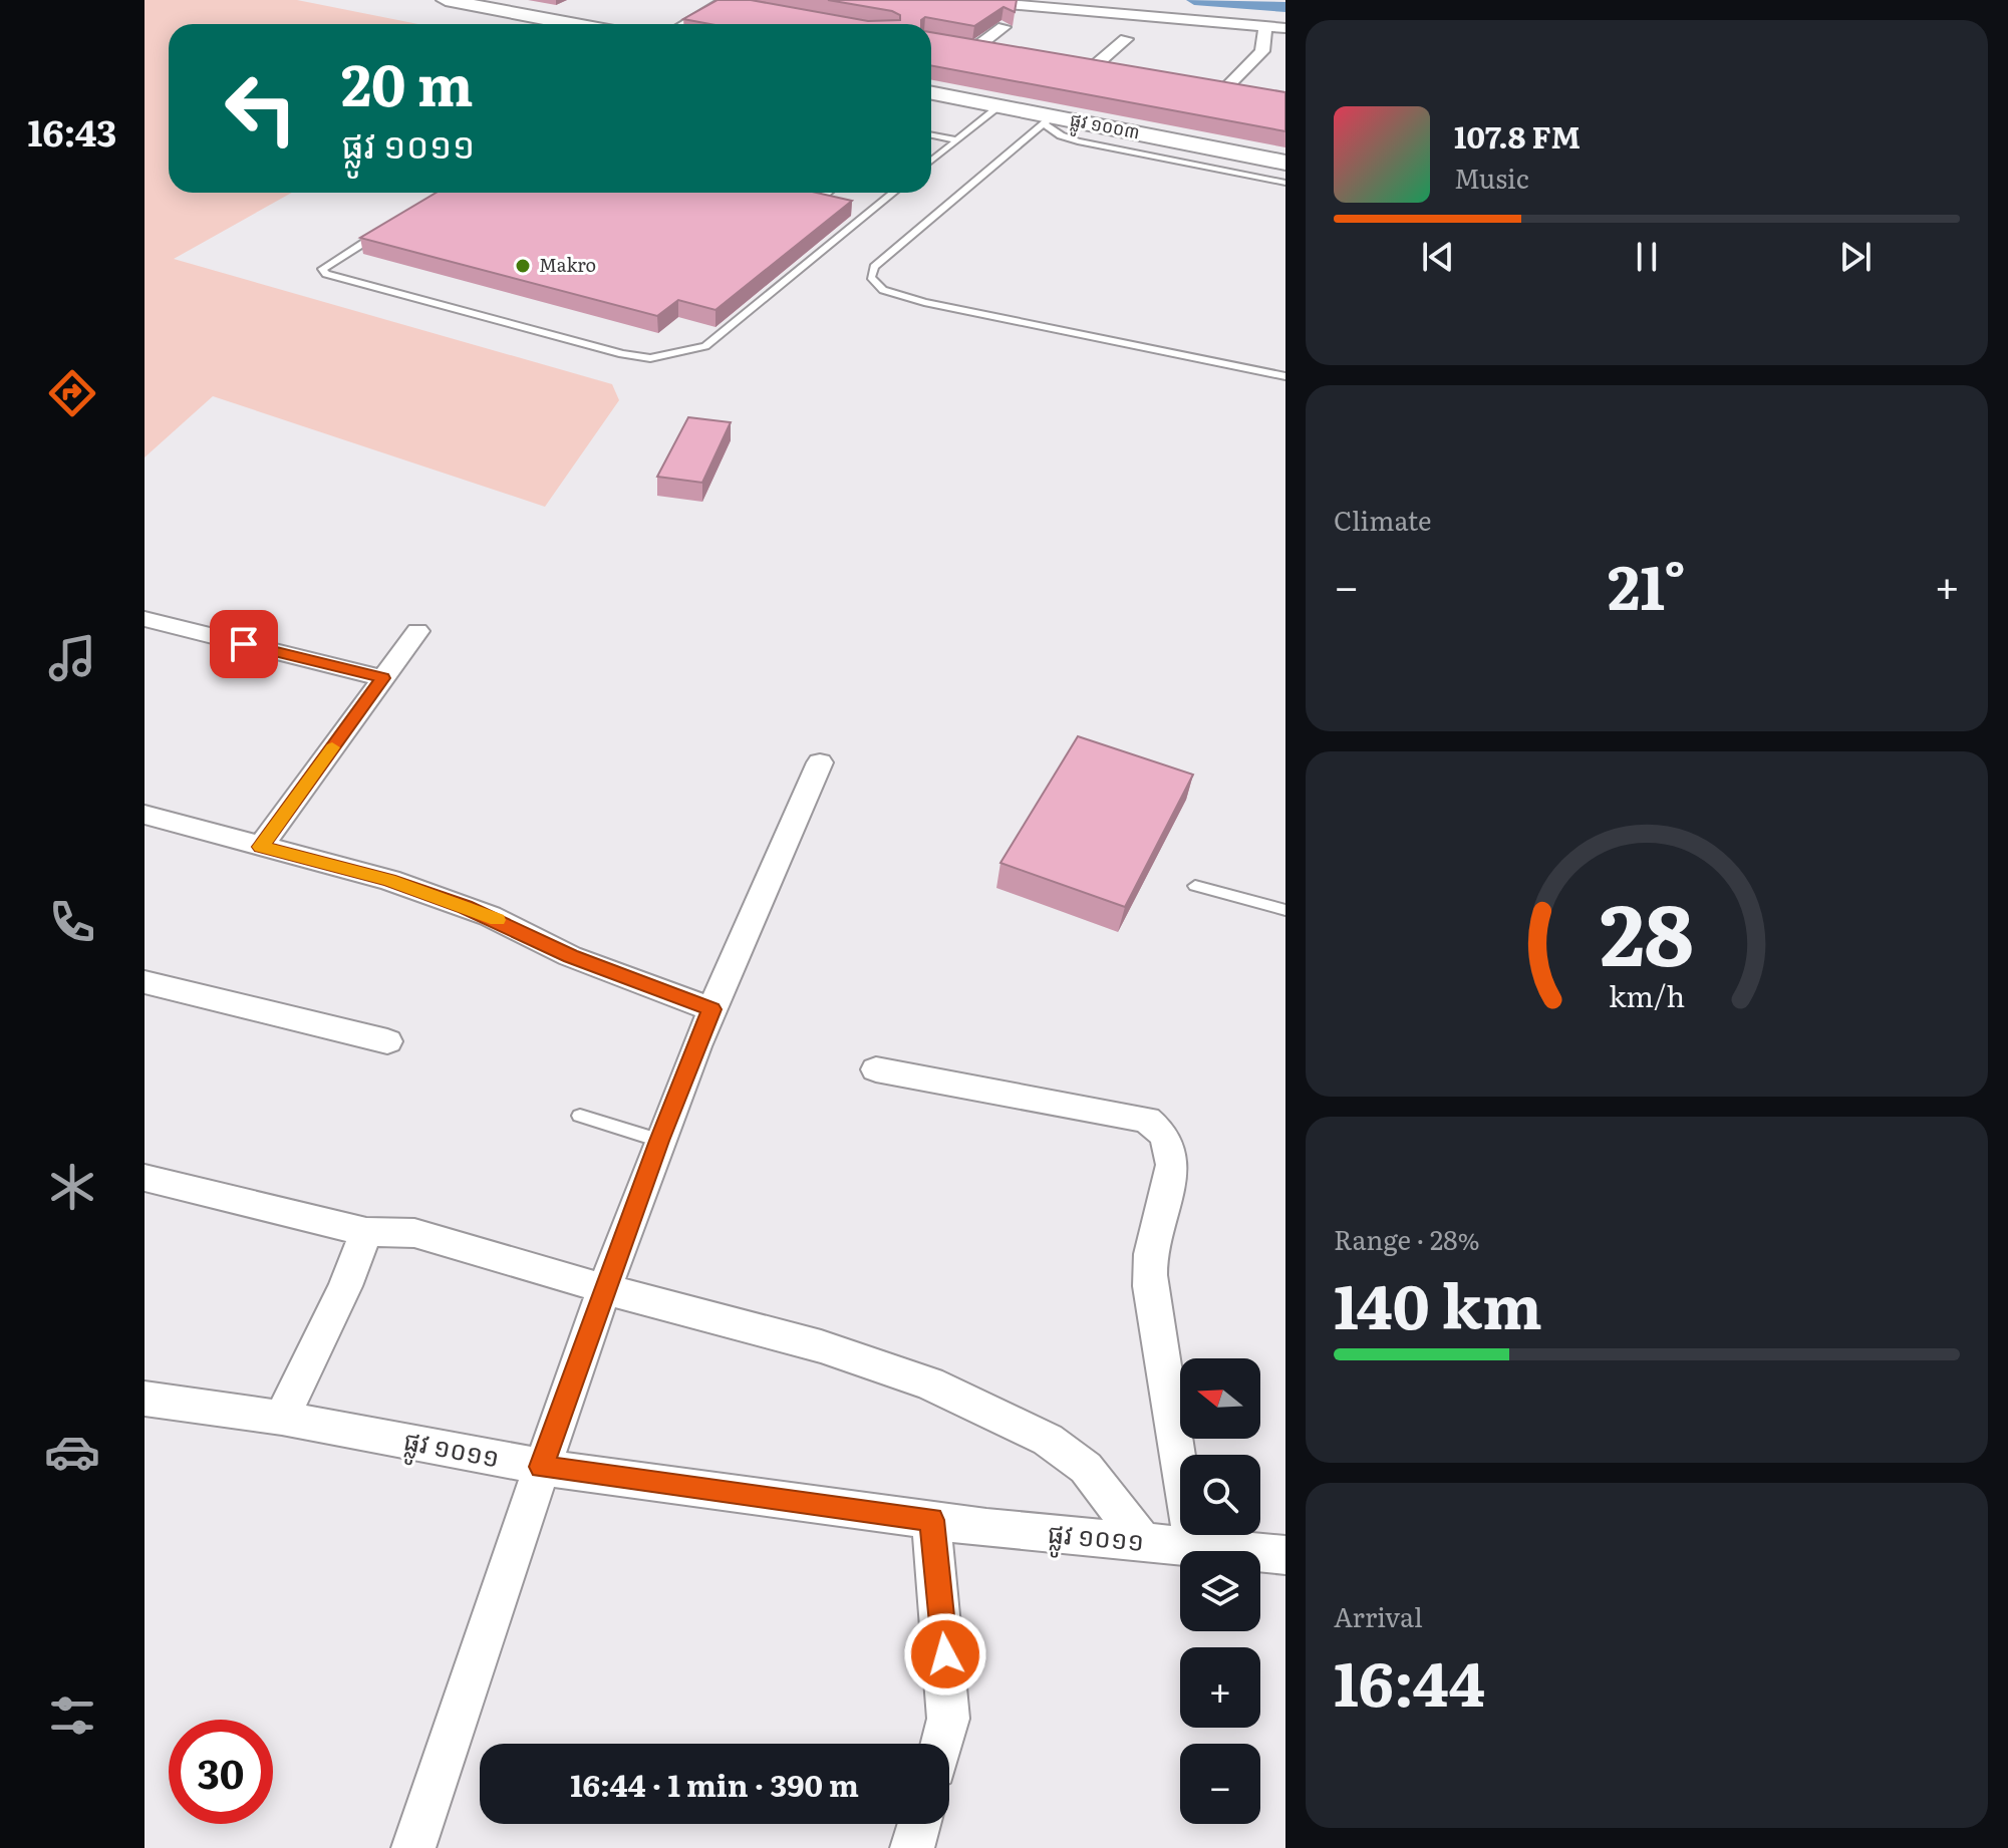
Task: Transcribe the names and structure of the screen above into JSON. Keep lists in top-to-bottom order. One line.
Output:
{"streets":{"main road":["ផ្លូវ ១០០៣"],"street":["ផ្លូវ ១០១១"]},"places":["Makro"],"north":"left","page":{"tabs":"16:43","turn":["20 m","ផ្លូវ ១០១១"],"song":["107.8 FM","Music"],"tile":["Climate",["Range · 28%","140 km"],["Arrival","16:44"]],"heat":["−","21°","+"],"map_buttons":["+","−"],"limit":"30","trip":"16:44 · 1 min · 390 m","gauge":["28","km/h"]}}
